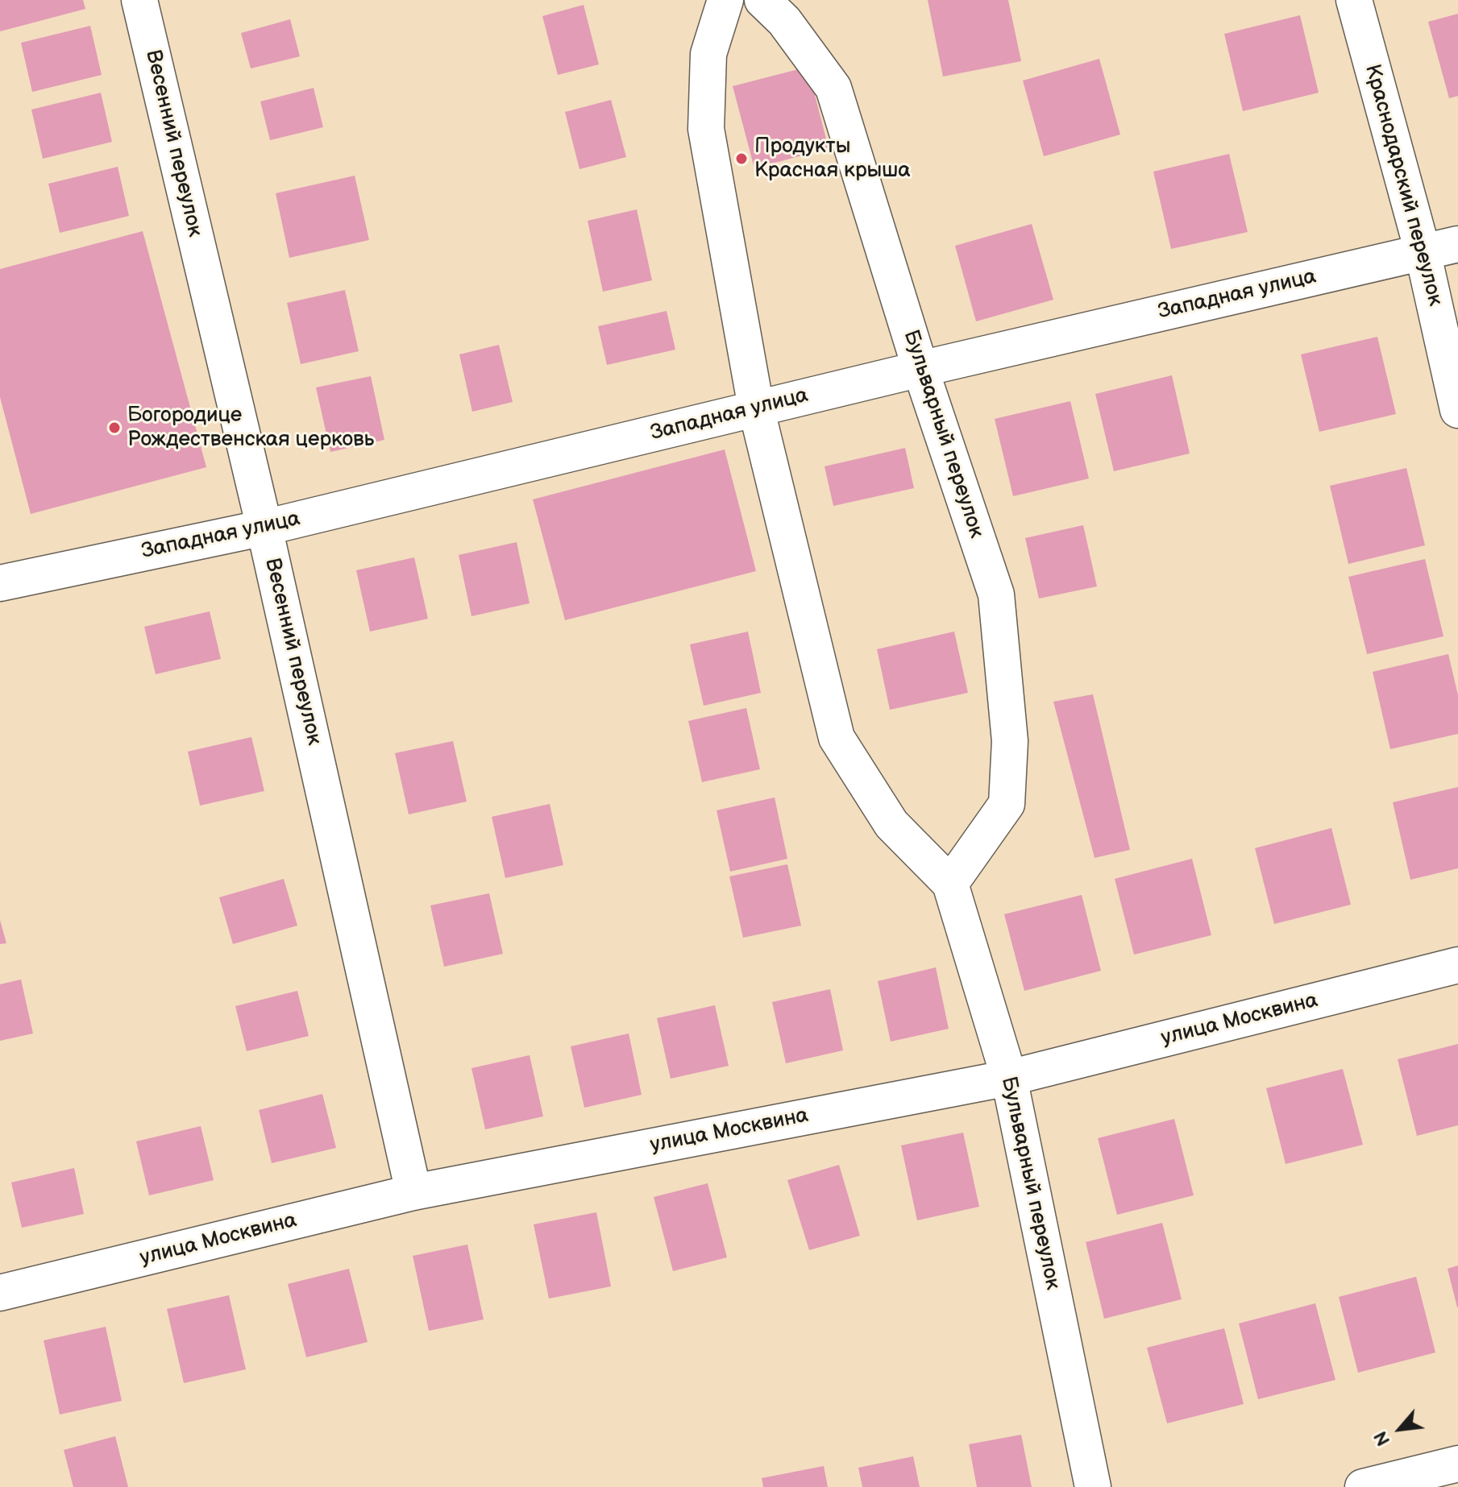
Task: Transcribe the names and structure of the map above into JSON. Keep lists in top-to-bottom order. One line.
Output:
{"streets":{"street":["Весенний переулок","Краснодарский переулок","Западная улица","Бульварный переулок","улица Москвина"]},"crossings":[["Весенний переулок","Западная улица"],["Весенний переулок","улица Москвина"],["Краснодарский переулок","Западная улица"],["Западная улица","Бульварный переулок"],["Бульварный переулок","улица Москвина"]],"places":["Продукты Красная крыша","Богородице Рождественская церковь"],"north":"bottom left"}
